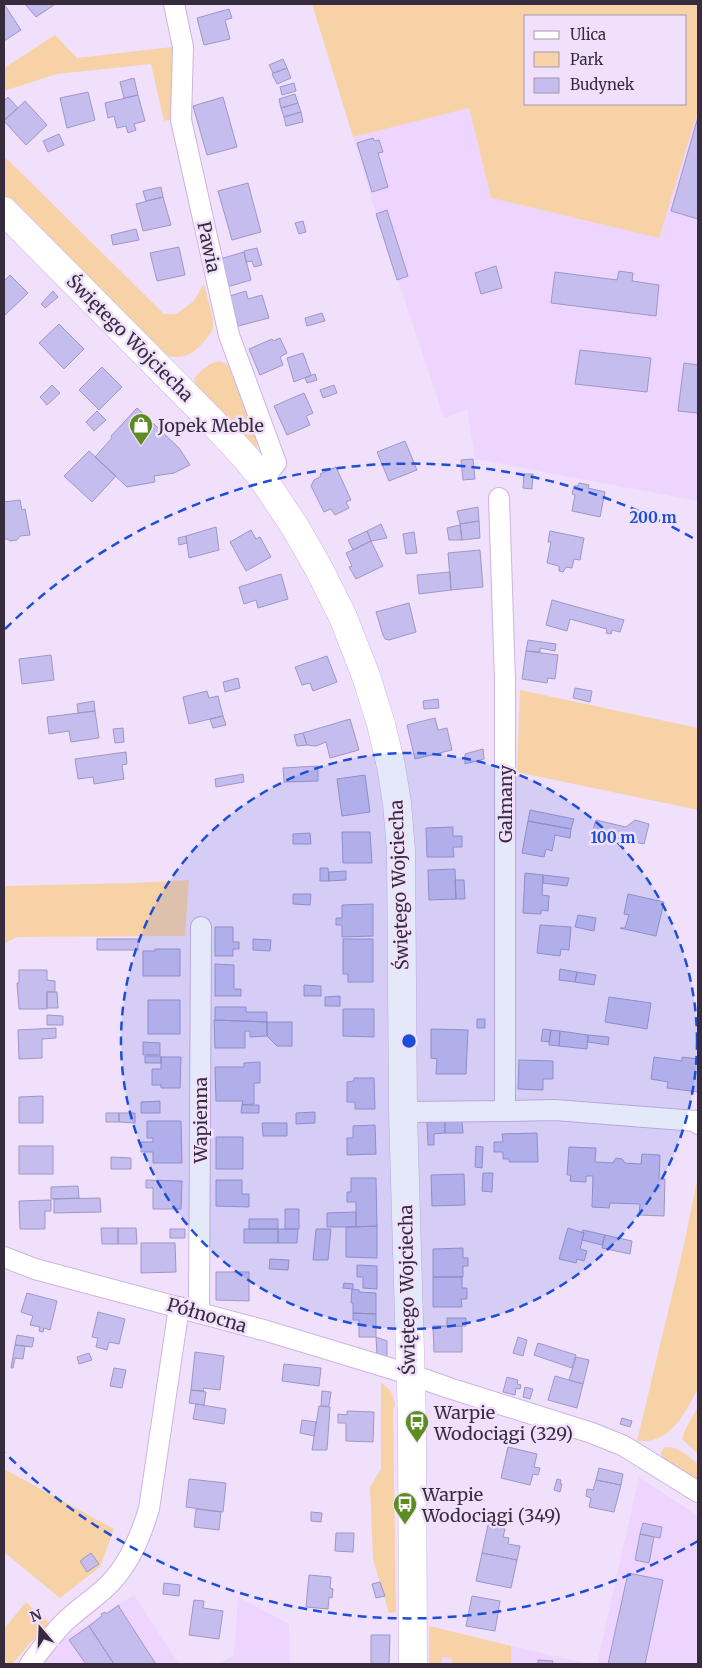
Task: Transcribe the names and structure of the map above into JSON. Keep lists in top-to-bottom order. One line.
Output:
{"streets":{"street":["Pawia","Świętego Wojciecha","Galmany","Wapienna","Północna"]},"crossings":[["Pawia","Świętego Wojciecha"],["Świętego Wojciecha","Północna"],["Wapienna","Północna"]],"places":{"shop":["Jopek Meble"],"bus stop":["Warpie Wodociągi (329)","Warpie Wodociągi (349)"]},"legend":["Ulica","Park","Budynek"],"north":"top","rings":["200 m","100 m"]}
